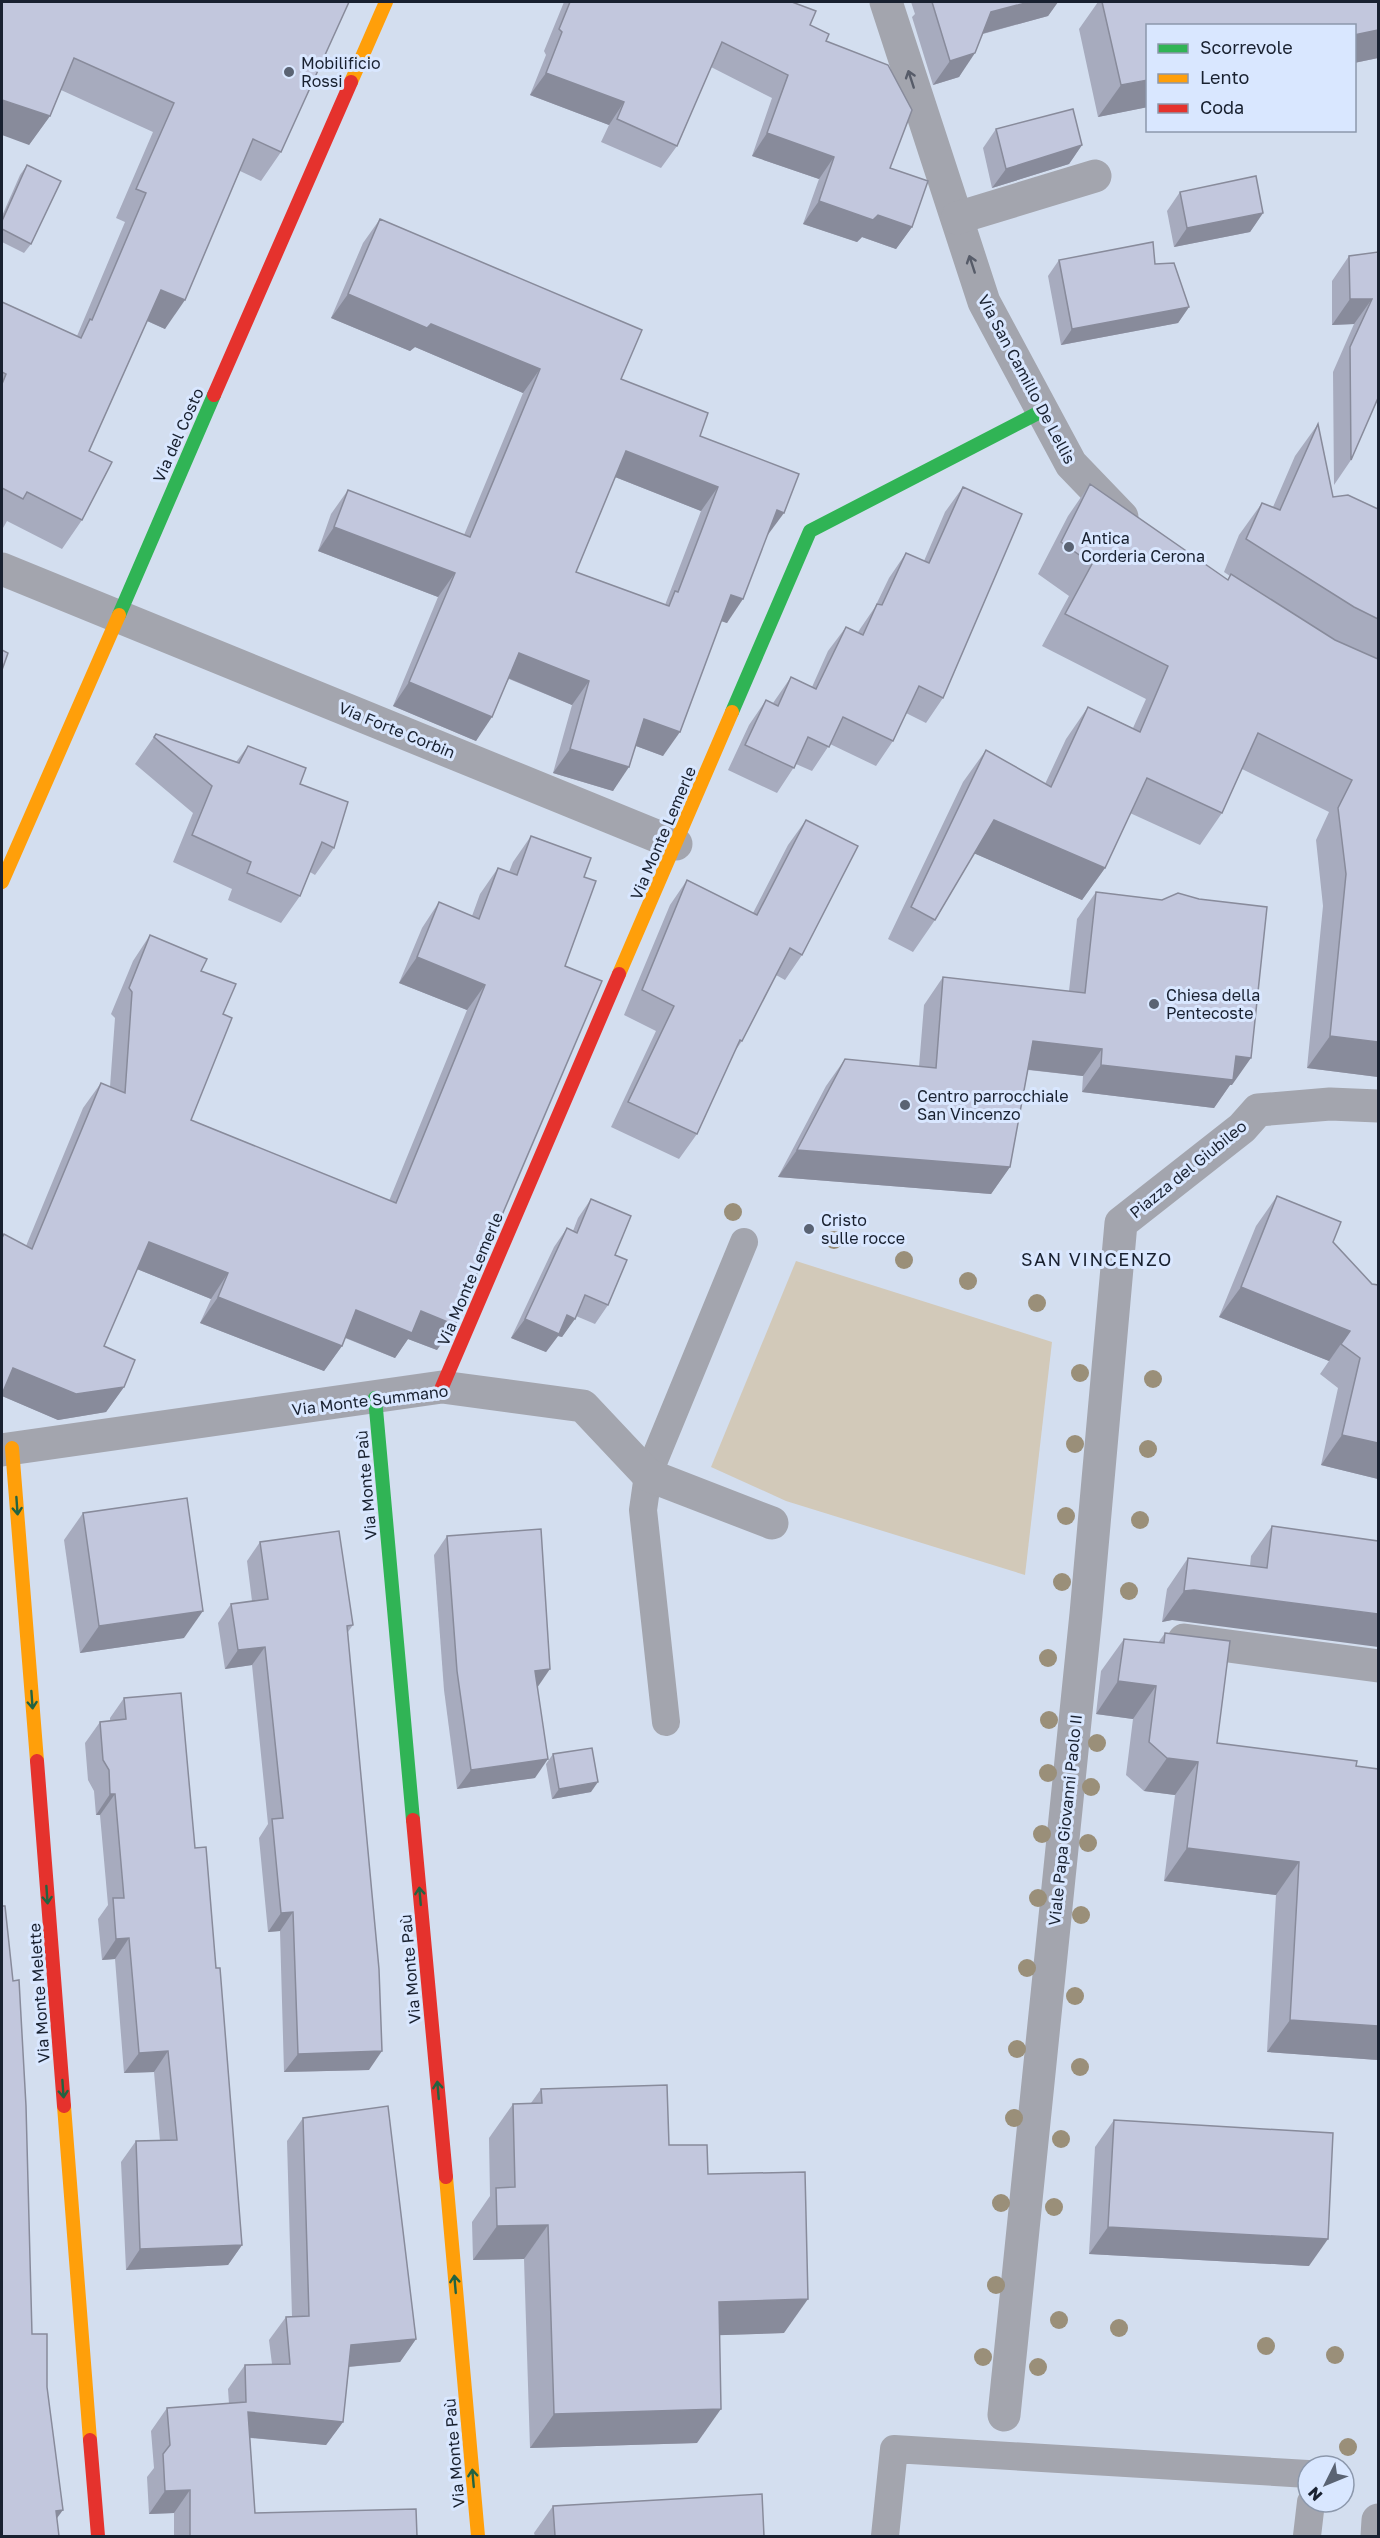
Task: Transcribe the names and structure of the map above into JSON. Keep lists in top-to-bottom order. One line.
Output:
{"streets":{"street":["Via San Camillo De Lellis","Via del Costo","Via Forte Corbin","Via Monte Lemerle","Piazza del Giubileo","Via Monte Summano","Via Monte Paù","Viale Papa Giovanni Paolo II","Via Monte Melette"]},"crossings":[["Via San Camillo De Lellis","Via Monte Lemerle"],["Via del Costo","Via Forte Corbin"],["Via Forte Corbin","Via Monte Lemerle"],["Via Monte Lemerle","Via Monte Summano"],["Piazza del Giubileo","Viale Papa Giovanni Paolo II"],["Via Monte Summano","Via Monte Paù"],["Via Monte Summano","Via Monte Melette"]],"one_way":["Via San Camillo De Lellis","Via Monte Paù","Via Monte Melette"],"districts":["SAN VINCENZO"],"places":["Mobilificio Rossi","Antica Corderia Cerona","Chiesa della Pentecoste","Centro parrocchiale San Vincenzo","Cristo sulle rocce"],"legend":["Scorrevole","Lento","Coda"],"north":"bottom left"}
